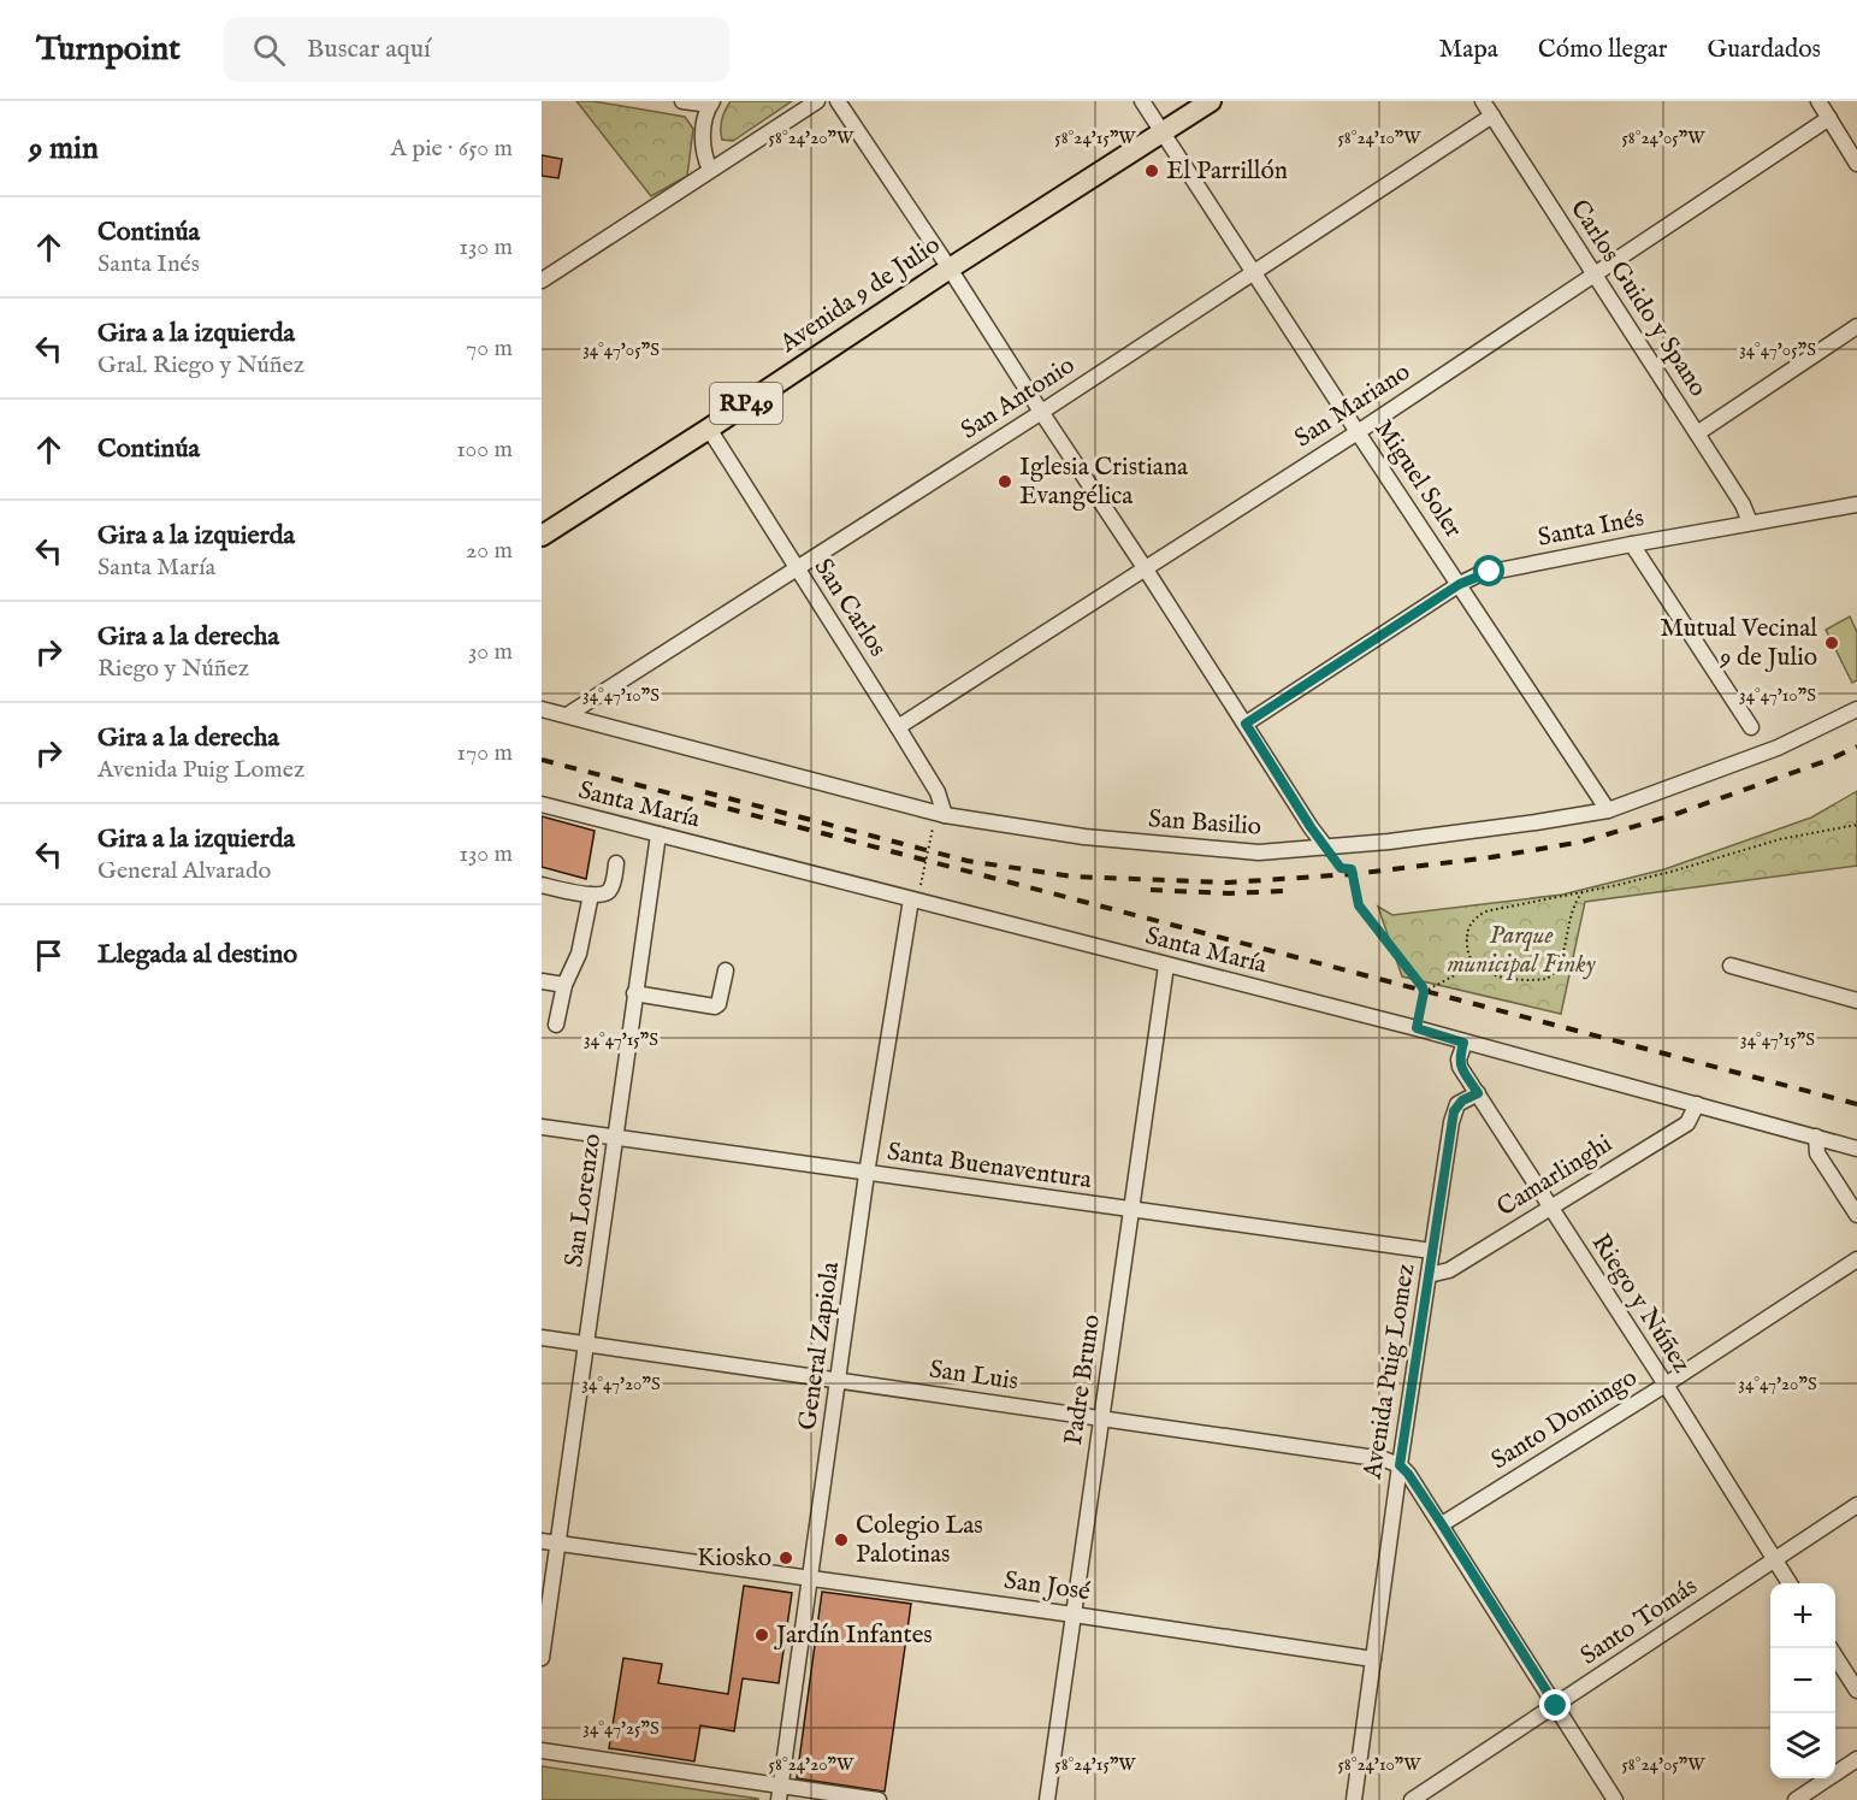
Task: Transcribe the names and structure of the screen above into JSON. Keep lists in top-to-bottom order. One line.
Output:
{"streets":{"main road":["Avenida 9 de Julio","RP49"],"street":["Carlos Guido y Spano","San Antonio","San Mariano","Miguel Soler","Santa Inés","San Carlos","Santa María","San Basilio","Santa Buenaventura","Camarlinghi","San Lorenzo","Riego y Núñez","General Zapiola","Avenida Puig Lomez","San Luis","Padre Bruno","Santo Domingo","San José","Santo Tomás"]},"crossings":[["Avenida 9 de Julio","Miguel Soler"],["Avenida 9 de Julio","San Carlos"],["Carlos Guido y Spano","San Antonio"],["Carlos Guido y Spano","San Mariano"],["Carlos Guido y Spano","Santa Inés"],["San Antonio","Miguel Soler"],["San Antonio","San Carlos"],["San Antonio","San Basilio"],["San Mariano","Miguel Soler"],["San Mariano","San Carlos"],["Miguel Soler","Santa Inés"],["Miguel Soler","San Basilio"],["San Carlos","San Basilio"],["Santa María","Camarlinghi"],["Santa María","San Lorenzo"],["Santa María","Riego y Núñez"],["Santa María","General Zapiola"],["Santa María","Padre Bruno"],["Santa Buenaventura","San Lorenzo"],["Santa Buenaventura","General Zapiola"],["Santa Buenaventura","Avenida Puig Lomez"],["Santa Buenaventura","Padre Bruno"],["Camarlinghi","Riego y Núñez"],["Camarlinghi","Avenida Puig Lomez"],["San Lorenzo","San Luis"],["San Lorenzo","San José"],["Riego y Núñez","Avenida Puig Lomez"],["Riego y Núñez","Santo Domingo"],["Riego y Núñez","Santo Tomás"],["General Zapiola","San Luis"],["General Zapiola","San José"],["Avenida Puig Lomez","San Luis"],["Avenida Puig Lomez","San José"],["San Luis","Padre Bruno"],["Padre Bruno","San José"]],"parks":["Parque municipal Finky"],"places":["El Parrillón","Iglesia Cristiana Evangélica","Mutual Vecinal 9 de Julio","Colegio Las Palotinas","Kiosko","Jardín Infantes"],"page":{"header":"Turnpoint","search":"Buscar aquí","nav":["Mapa","Cómo llegar","Guardados"],"heading":["9 min","A pie · 650 m"],"list":[["Continúa","Santa Inés","130 m"],["Gira a la izquierda","Gral. Riego y Núñez","70 m"],["Continúa","100 m"],["Gira a la izquierda","Santa María","20 m"],["Gira a la derecha","Riego y Núñez","30 m"],["Gira a la derecha","Avenida Puig Lomez","170 m"],["Gira a la izquierda","General Alvarado","130 m"],"Llegada al destino"],"map_buttons":["+","−"]},"coordinates":["58°24'20\"W","58°24'15\"W","58°24'10\"W","58°24'05\"W","34°47'05\"S","34°47'10\"S","34°47'15\"S","34°47'20\"S","34°47'25\"S"]}
